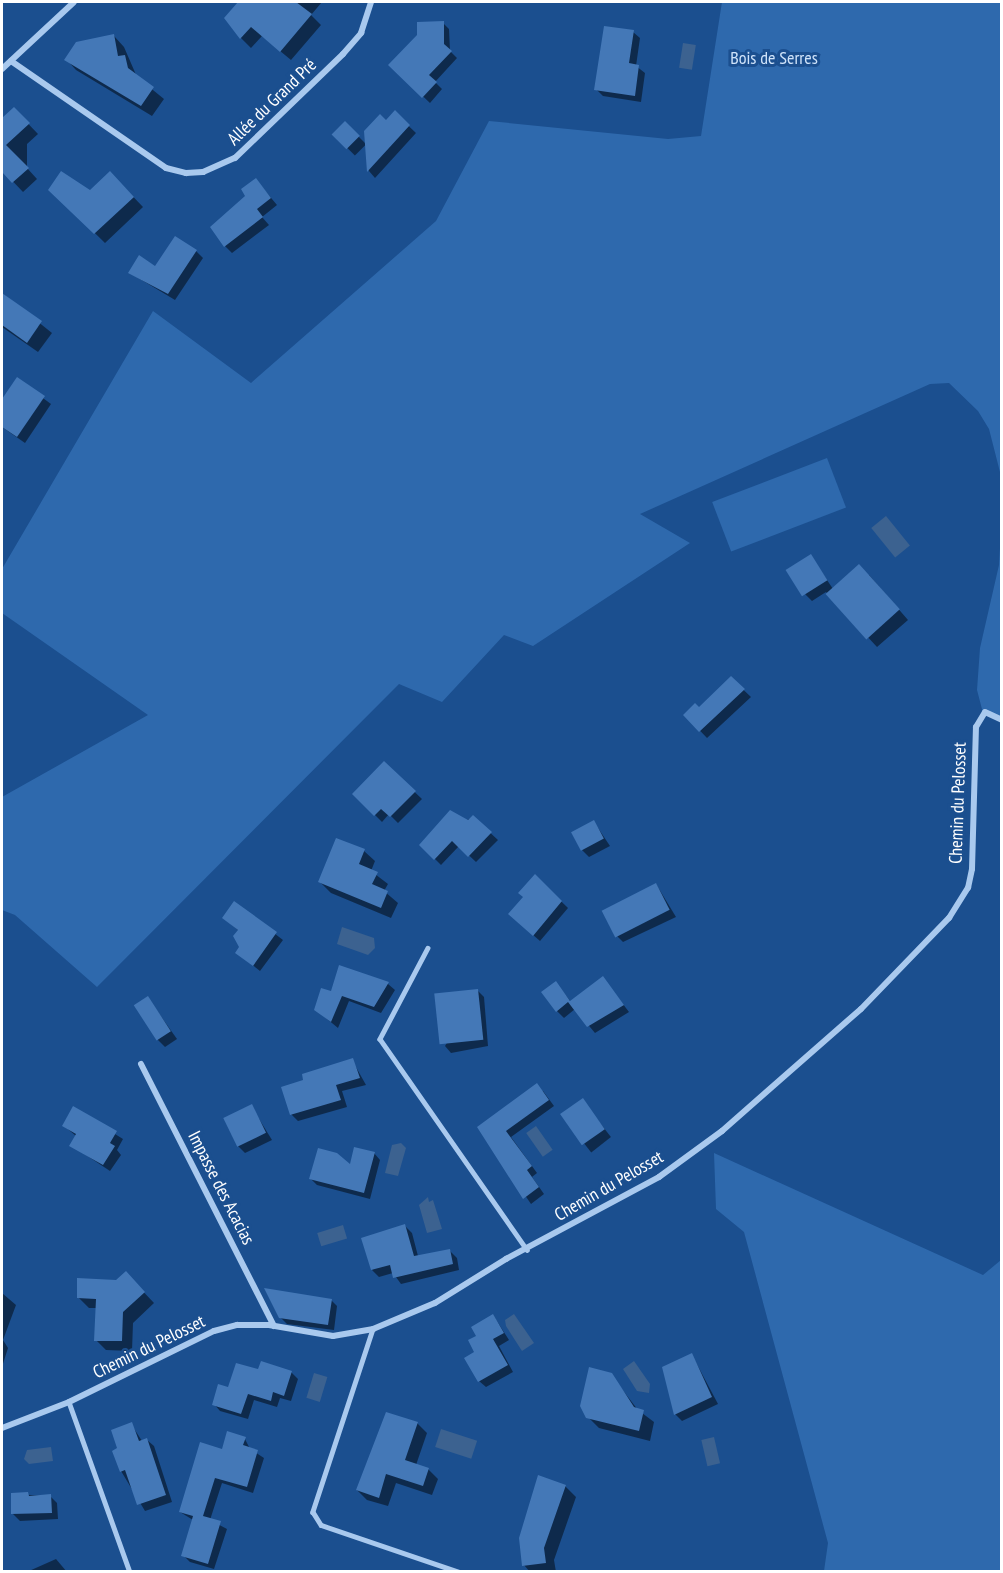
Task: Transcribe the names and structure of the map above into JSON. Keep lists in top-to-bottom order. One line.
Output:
{"streets":{"street":["Allée du Grand Pré","Chemin du Pelosset","Impasse des Acacias"]},"crossings":[["Chemin du Pelosset","Impasse des Acacias"]],"parks":["Bois de Serres"]}
